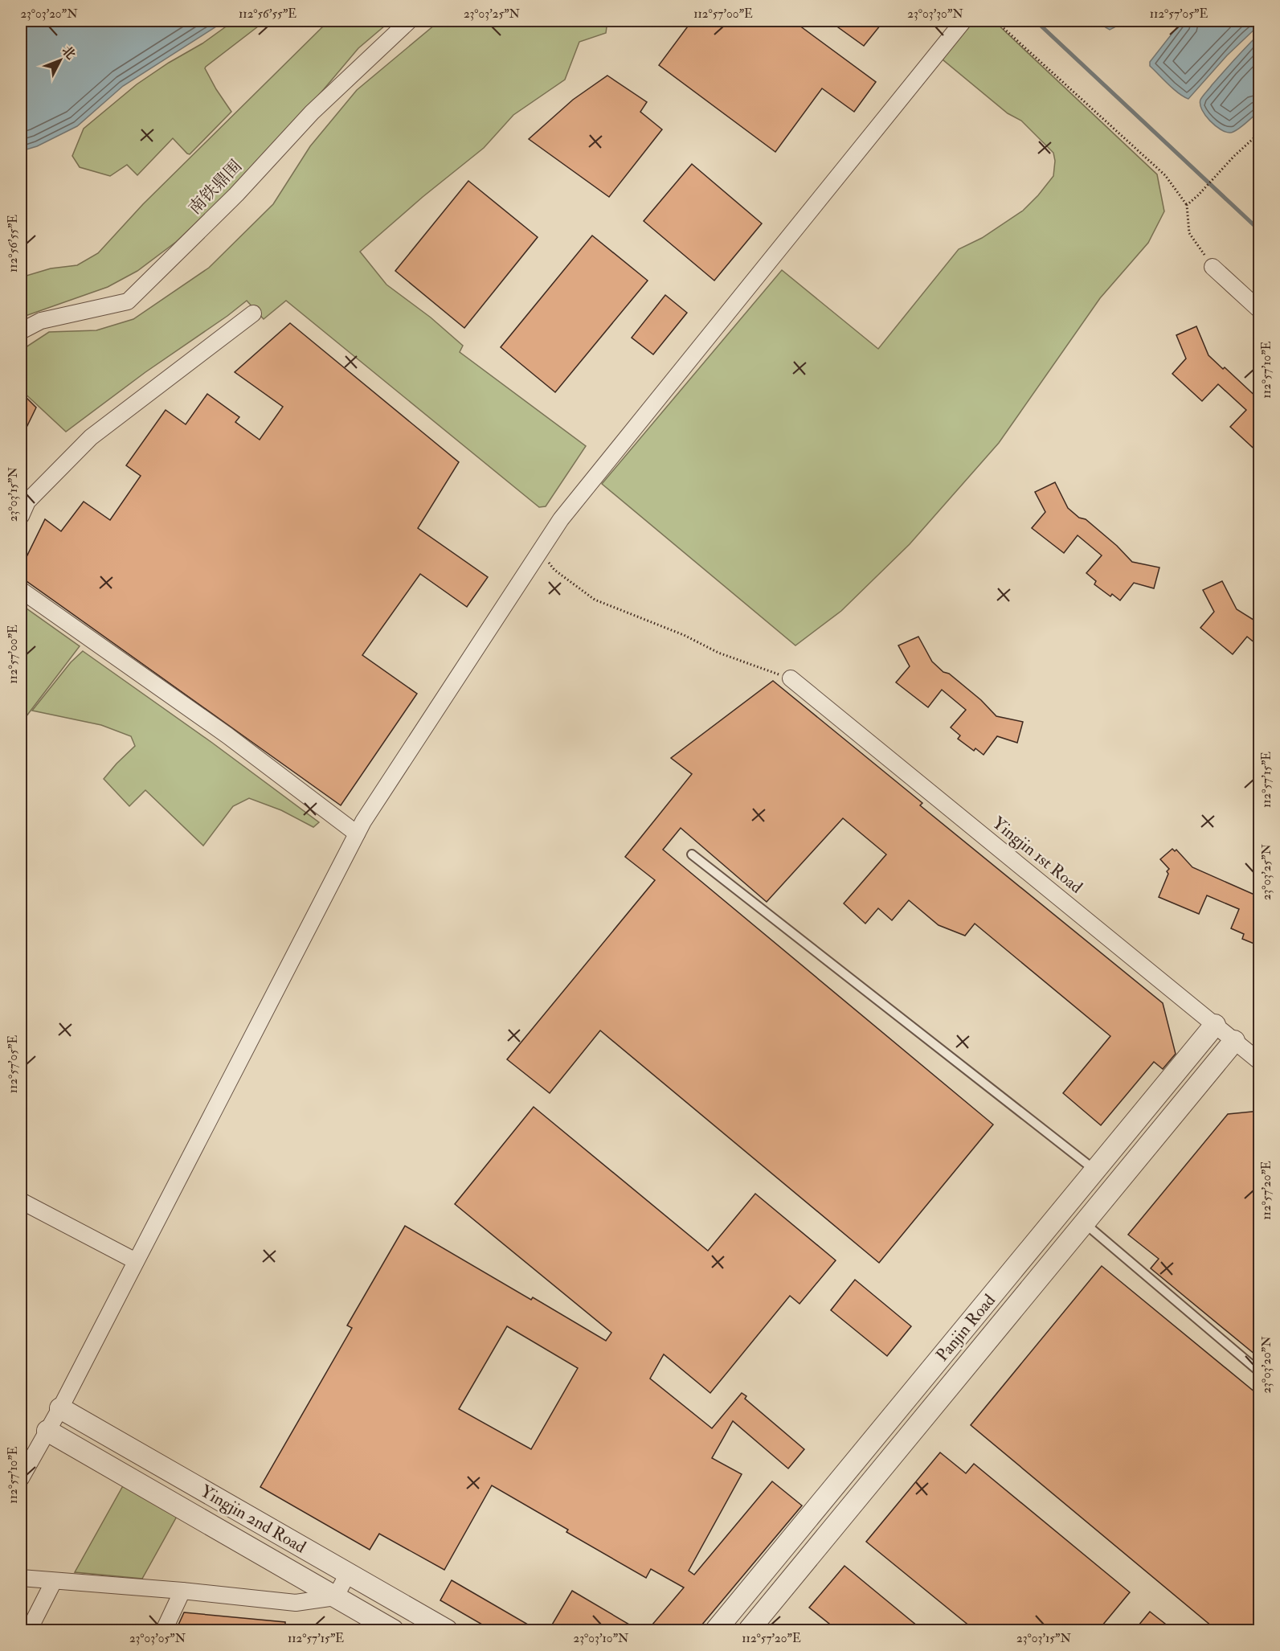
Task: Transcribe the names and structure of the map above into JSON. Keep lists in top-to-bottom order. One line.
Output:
{"streets":{"street":["南铁鼎围","Yingjin 1st Road","Panjin Road","Yingjin 2nd Road"]},"crossings":[["Yingjin 1st Road","Panjin Road"]],"north":"top right","coordinates":["23°03'20\"N","112°56'55\"E","23°03'25\"N","112°57'00\"E","23°03'30\"N","112°57'05\"E","112°57'10\"E","23°03'15\"N","112°57'15\"E","112°57'20\"E","23°03'05\"N","23°03'10\"N"]}
